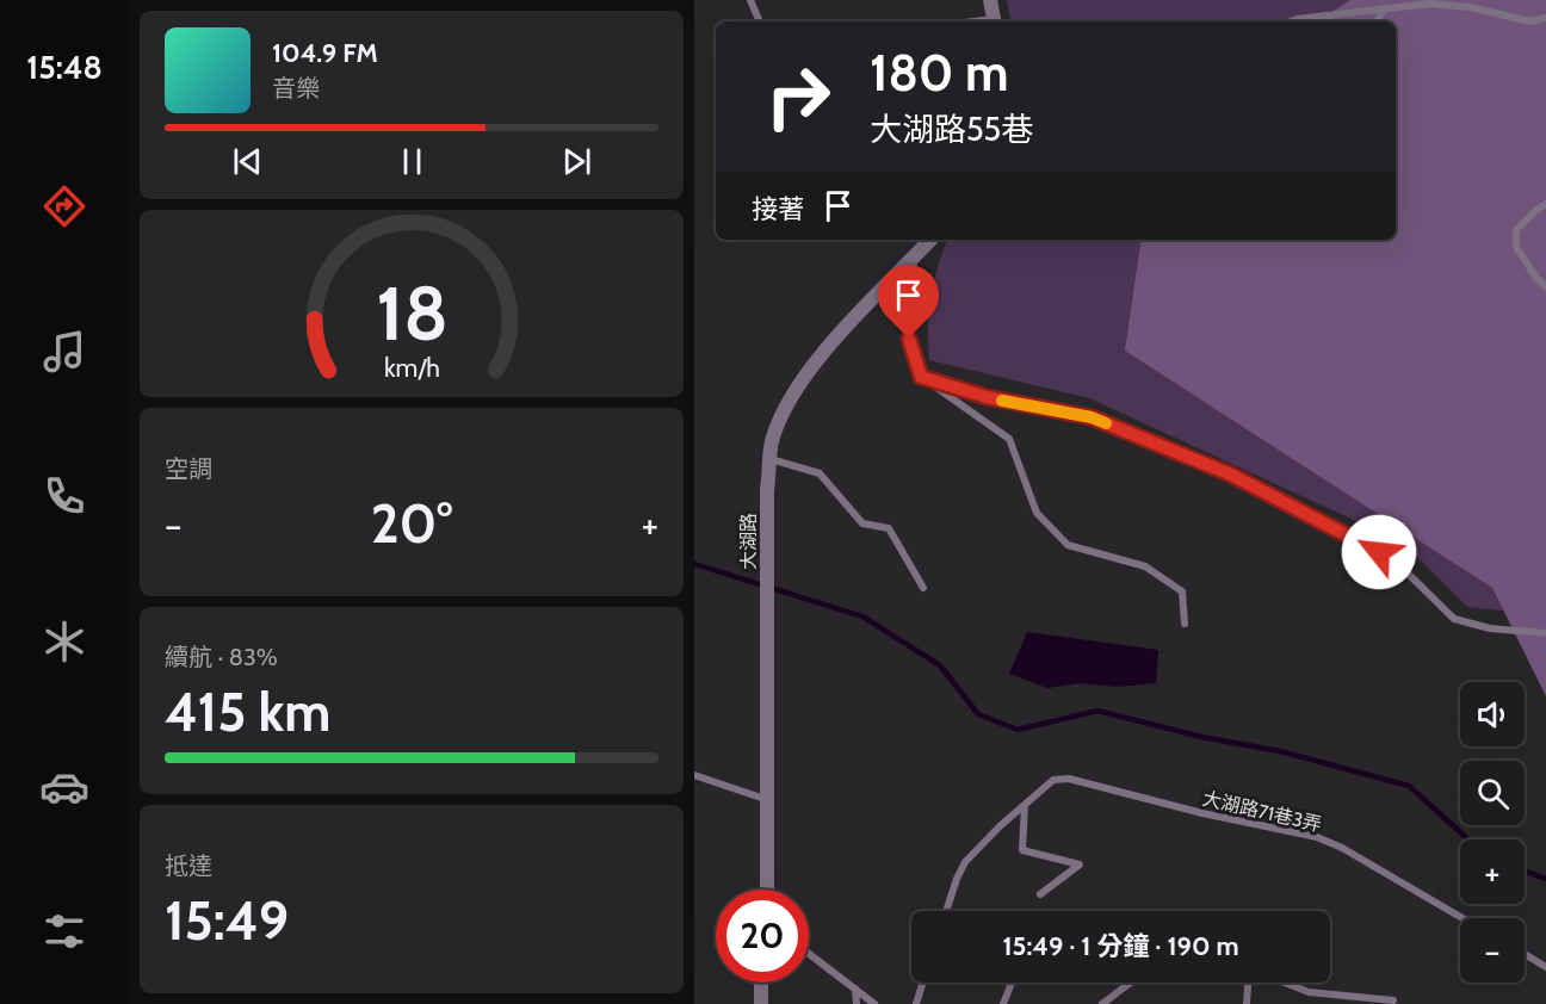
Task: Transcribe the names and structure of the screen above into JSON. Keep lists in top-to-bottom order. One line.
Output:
{"streets":{"street":["大湖路"],"lane":["大湖路71巷3弄"]},"page":{"tabs":"15:48","turn":["180 m","大湖路55巷"],"song":["104.9 FM","音樂"],"then":"接著","tile":["空調",["續航 · 83%","415 km"],["抵達","15:49"]],"heat":["−","20°","+"],"map_buttons":["+","−"],"limit":"20","trip":"15:49 · 1 分鐘 · 190 m","gauge":["18","km/h"]}}
